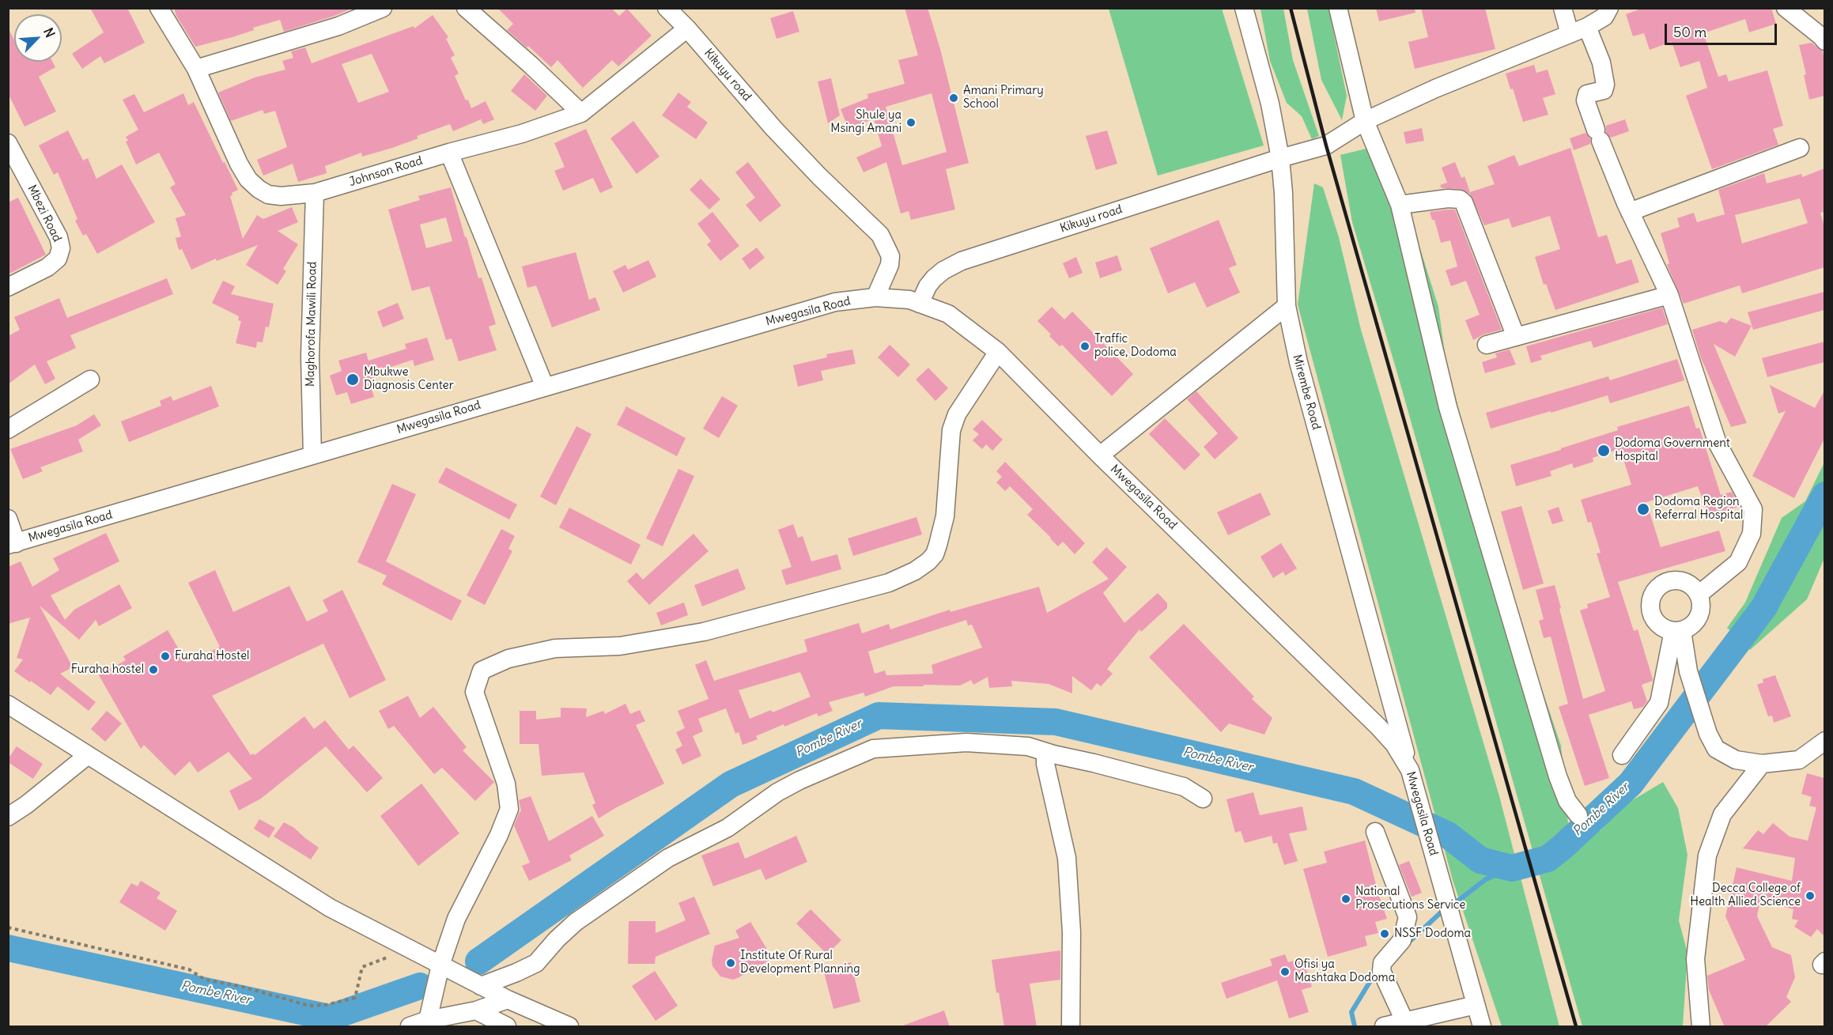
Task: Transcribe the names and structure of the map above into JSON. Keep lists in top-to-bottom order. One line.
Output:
{"streets":{"street":["Kikuyu road","Johnson Road","Mbezi Road","Mwegasila Road","Maghorofa Mawili Road","Mirembe Road"]},"crossings":[["Kikuyu road","Johnson Road"],["Kikuyu road","Mwegasila Road"],["Kikuyu road","Mirembe Road"],["Johnson Road","Maghorofa Mawili Road"],["Mwegasila Road","Maghorofa Mawili Road"],["Mwegasila Road","Mirembe Road"]],"water":["Pombe River"],"places":["Amani Primary School","Shule ya Msingi Amani","Traffic police, Dodoma","Mbukwe Diagnosis Center","Dodoma Government Hospital","Dodoma Region Referral Hospital","Furaha Hostel","Furaha hostel","Decca College of Health Allied Science","National Prosecutions Service","NSSF Dodoma","Institute Of Rural Development Planning","Ofisi ya Mashtaka Dodoma"],"scale_bar":"50 m","north":"top right"}
